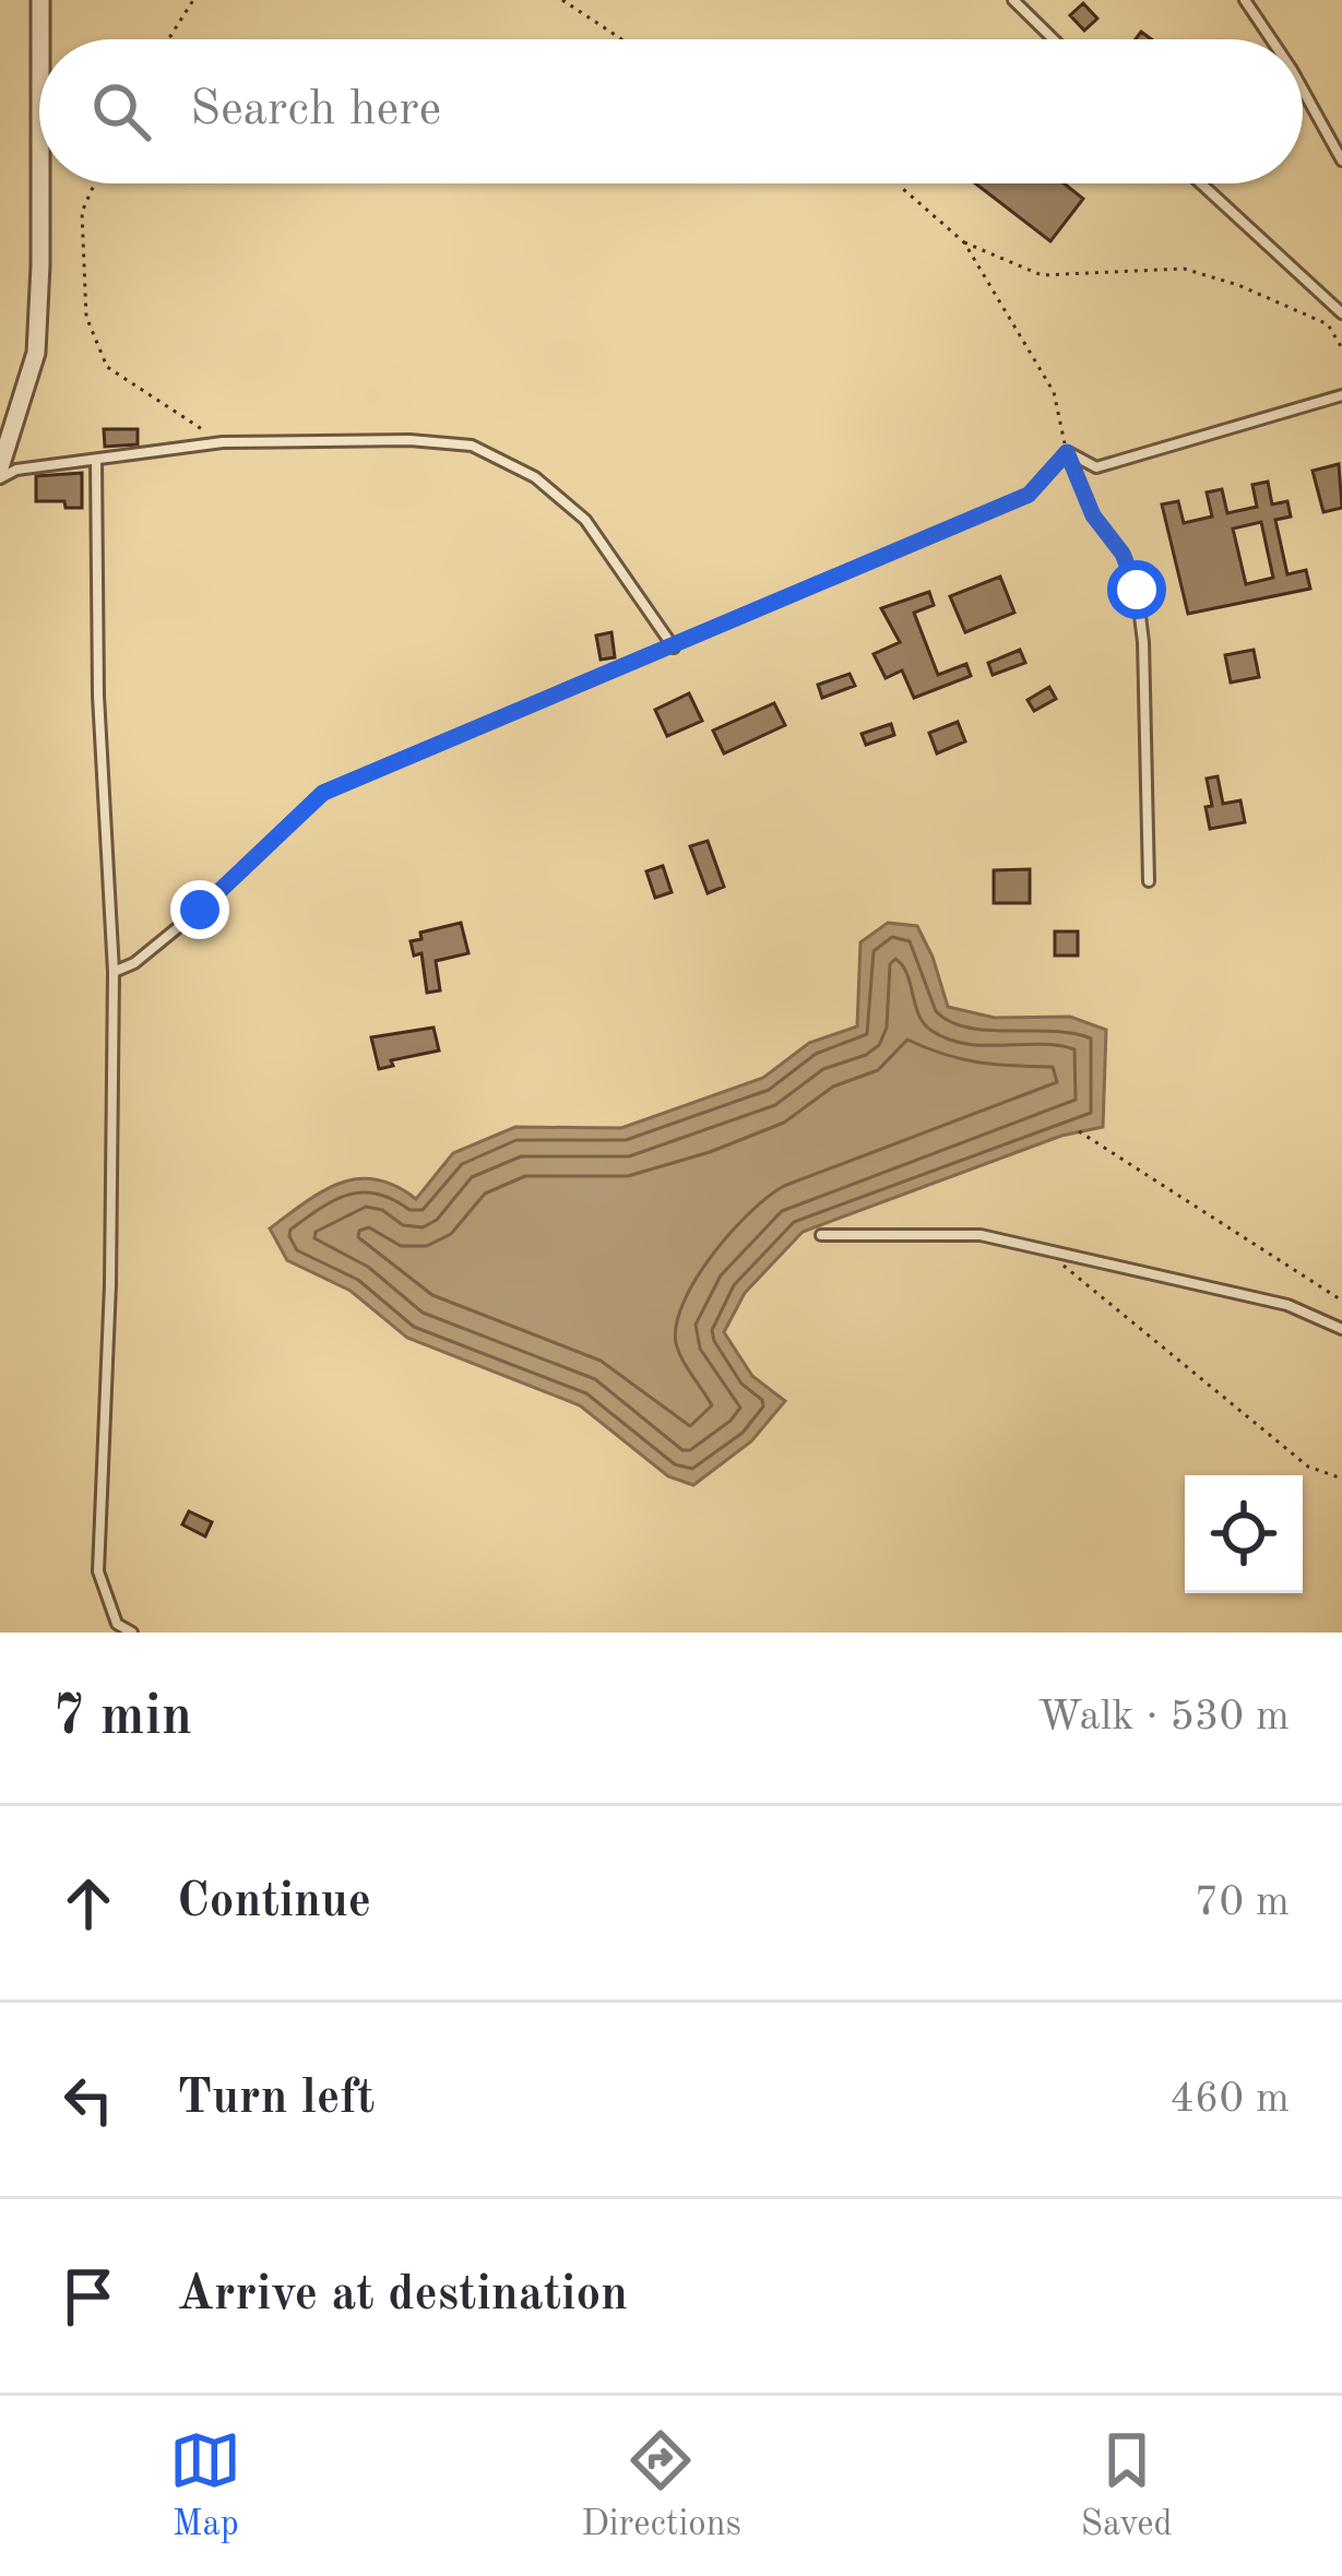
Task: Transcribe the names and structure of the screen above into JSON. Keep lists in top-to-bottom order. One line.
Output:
{"page":{"search":"Search here","heading":["7 min","Walk · 530 m"],"list":[["Continue","70 m"],["Turn left","460 m"],"Arrive at destination"],"nav":["Map","Directions","Saved"]}}
